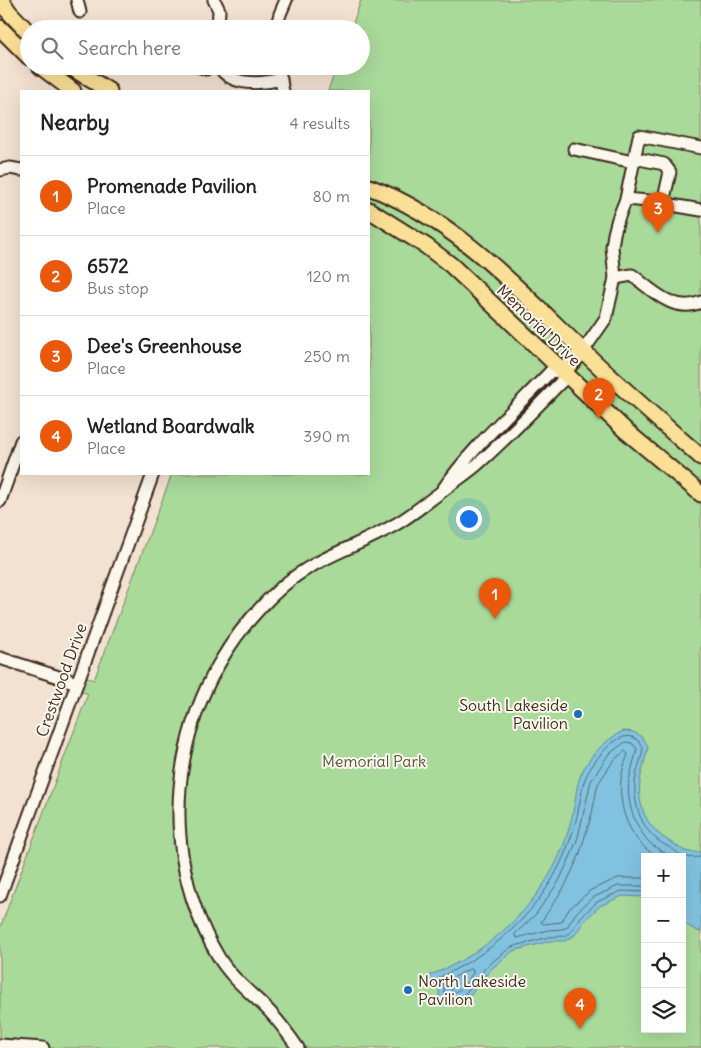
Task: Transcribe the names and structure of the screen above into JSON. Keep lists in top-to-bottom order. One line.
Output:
{"streets":{"main road":["Memorial Drive"],"street":["Crestwood Drive"]},"parks":["Memorial Park"],"places":["South Lakeside Pavilion","North Lakeside Pavilion"],"page":{"search":"Search here","heading":["Nearby","4 results"],"list":[{"mark":"1","name":"Promenade Pavilion","note":"Place","value":"80 m"},{"mark":"2","name":"6572","note":"Bus stop","value":"120 m"},{"mark":"3","name":"Dee's Greenhouse","note":"Place","value":"250 m"},{"mark":"4","name":"Wetland Boardwalk","note":"Place","value":"390 m"}],"pins":["3","2","1","4"],"map_buttons":["+","−"]}}
